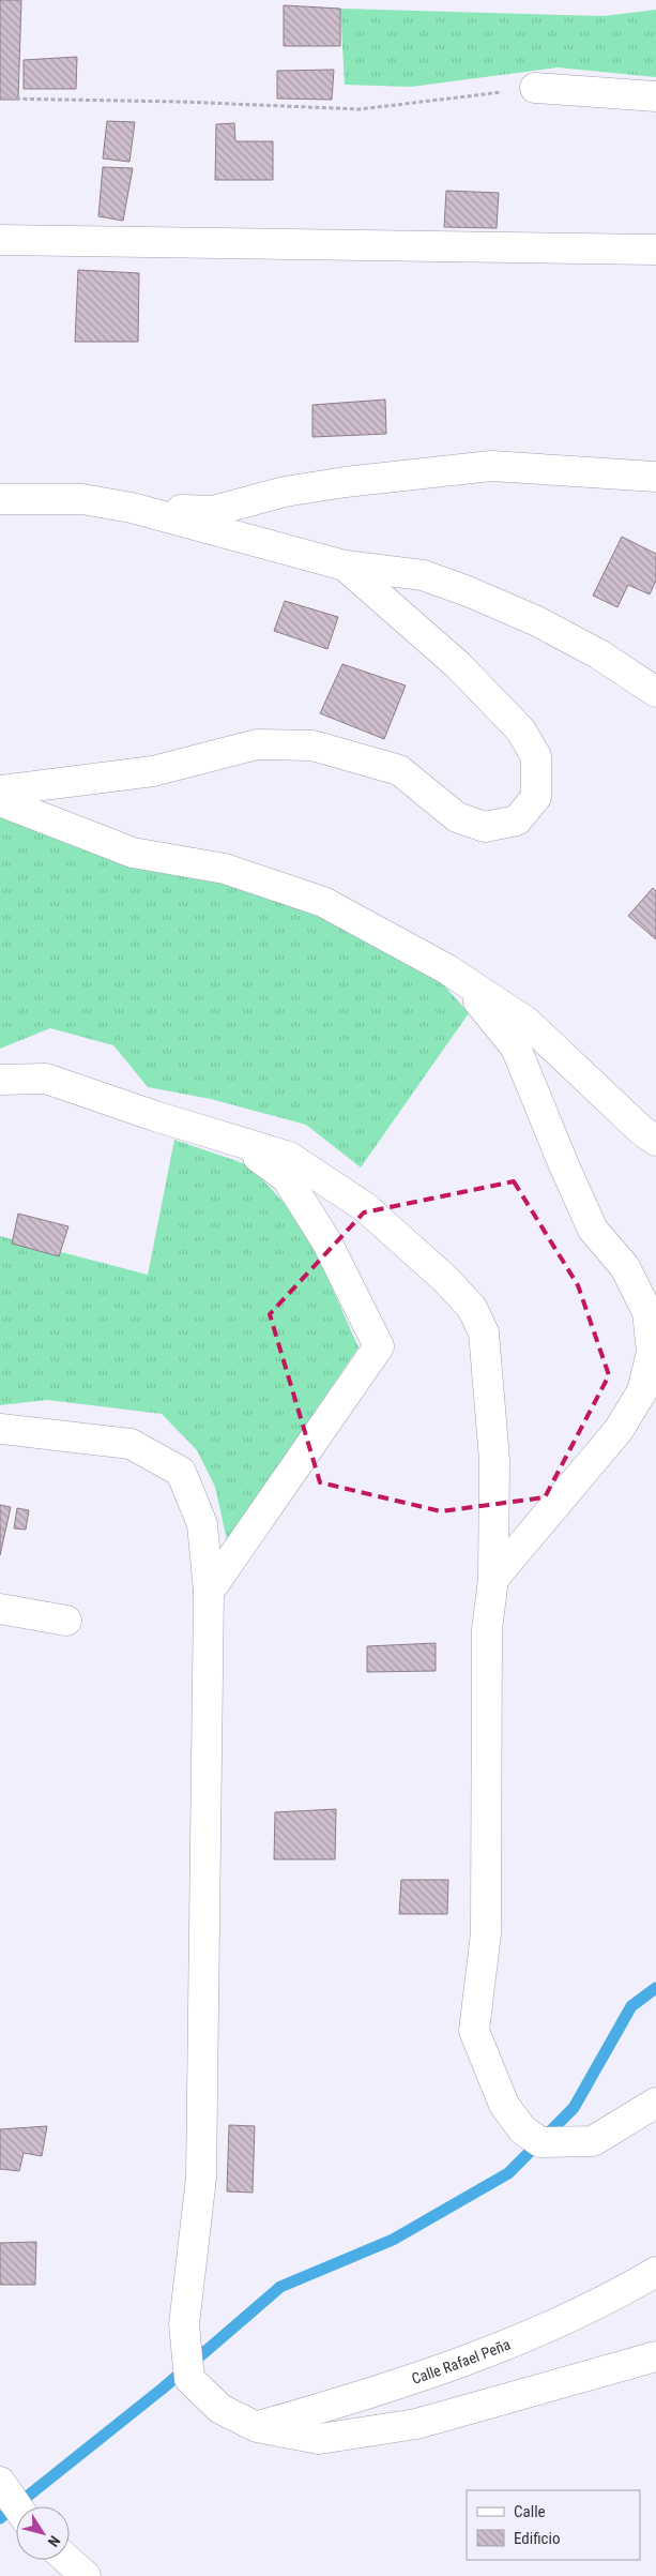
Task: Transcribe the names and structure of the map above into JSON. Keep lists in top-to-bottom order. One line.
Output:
{"streets":{"street":["Calle Rafael Peña"]},"legend":["Calle","Edificio"],"north":"bottom right"}
